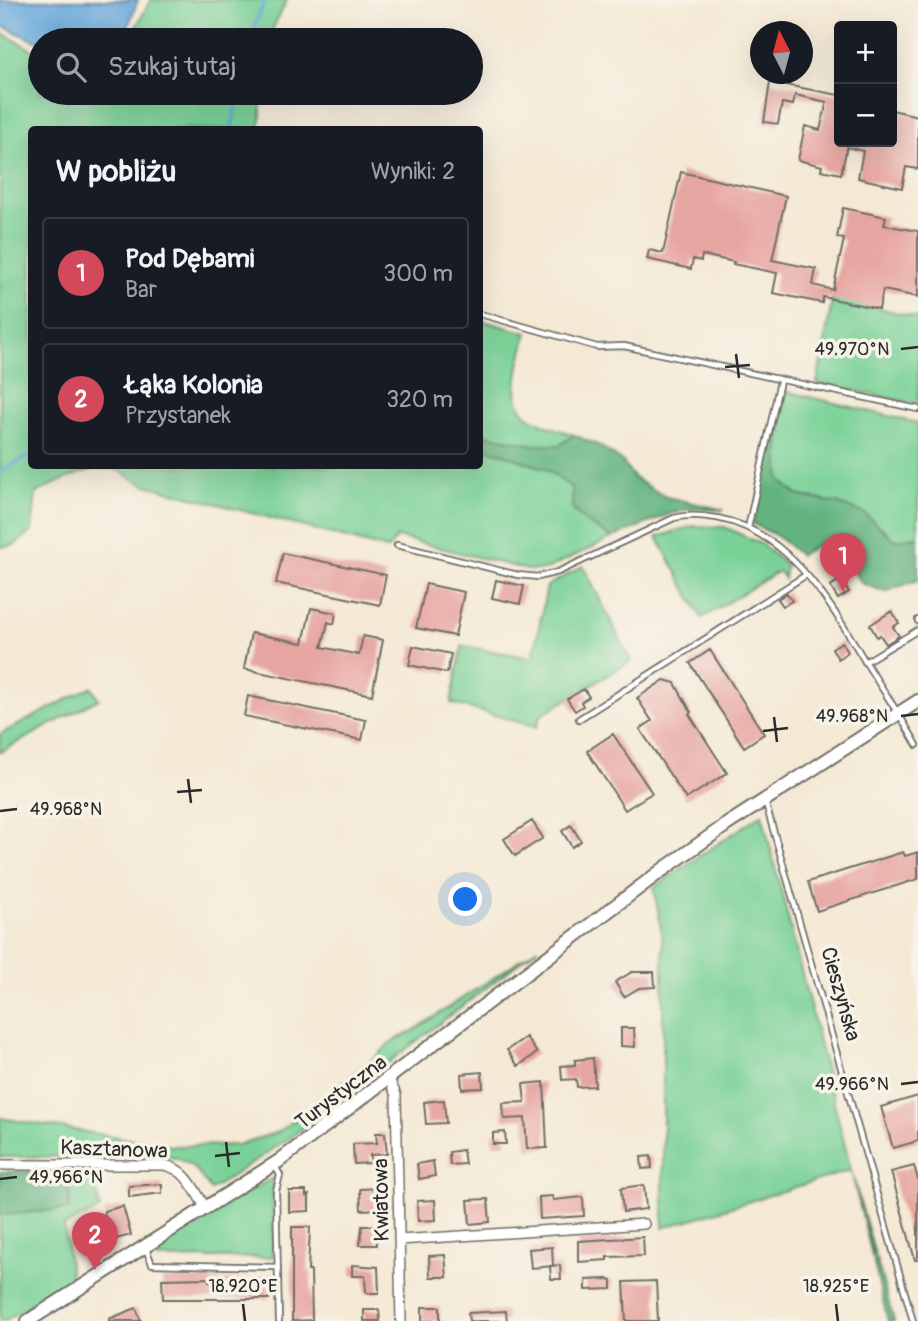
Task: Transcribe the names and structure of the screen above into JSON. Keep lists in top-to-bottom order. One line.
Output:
{"streets":{"main road":["Turystyczna"],"street":["Kasztanowa","Kwiatowa"],"lane":["Cieszyńska"]},"crossings":[["Cieszyńska","Turystyczna"],["Turystyczna","Kasztanowa"],["Turystyczna","Kwiatowa"]],"north":"top","page":{"map_buttons":["+","−"],"search":"Szukaj tutaj","heading":["W pobliżu","Wyniki: 2"],"list":[{"mark":"1","name":"Pod Dębami","note":"Bar","value":"300 m"},{"mark":"2","name":"Łąka Kolonia","note":"Przystanek","value":"320 m"}],"pins":["1","2"]},"coordinates":["49.970°N","49.968°N","49.966°N","18.920°E","18.925°E"]}
